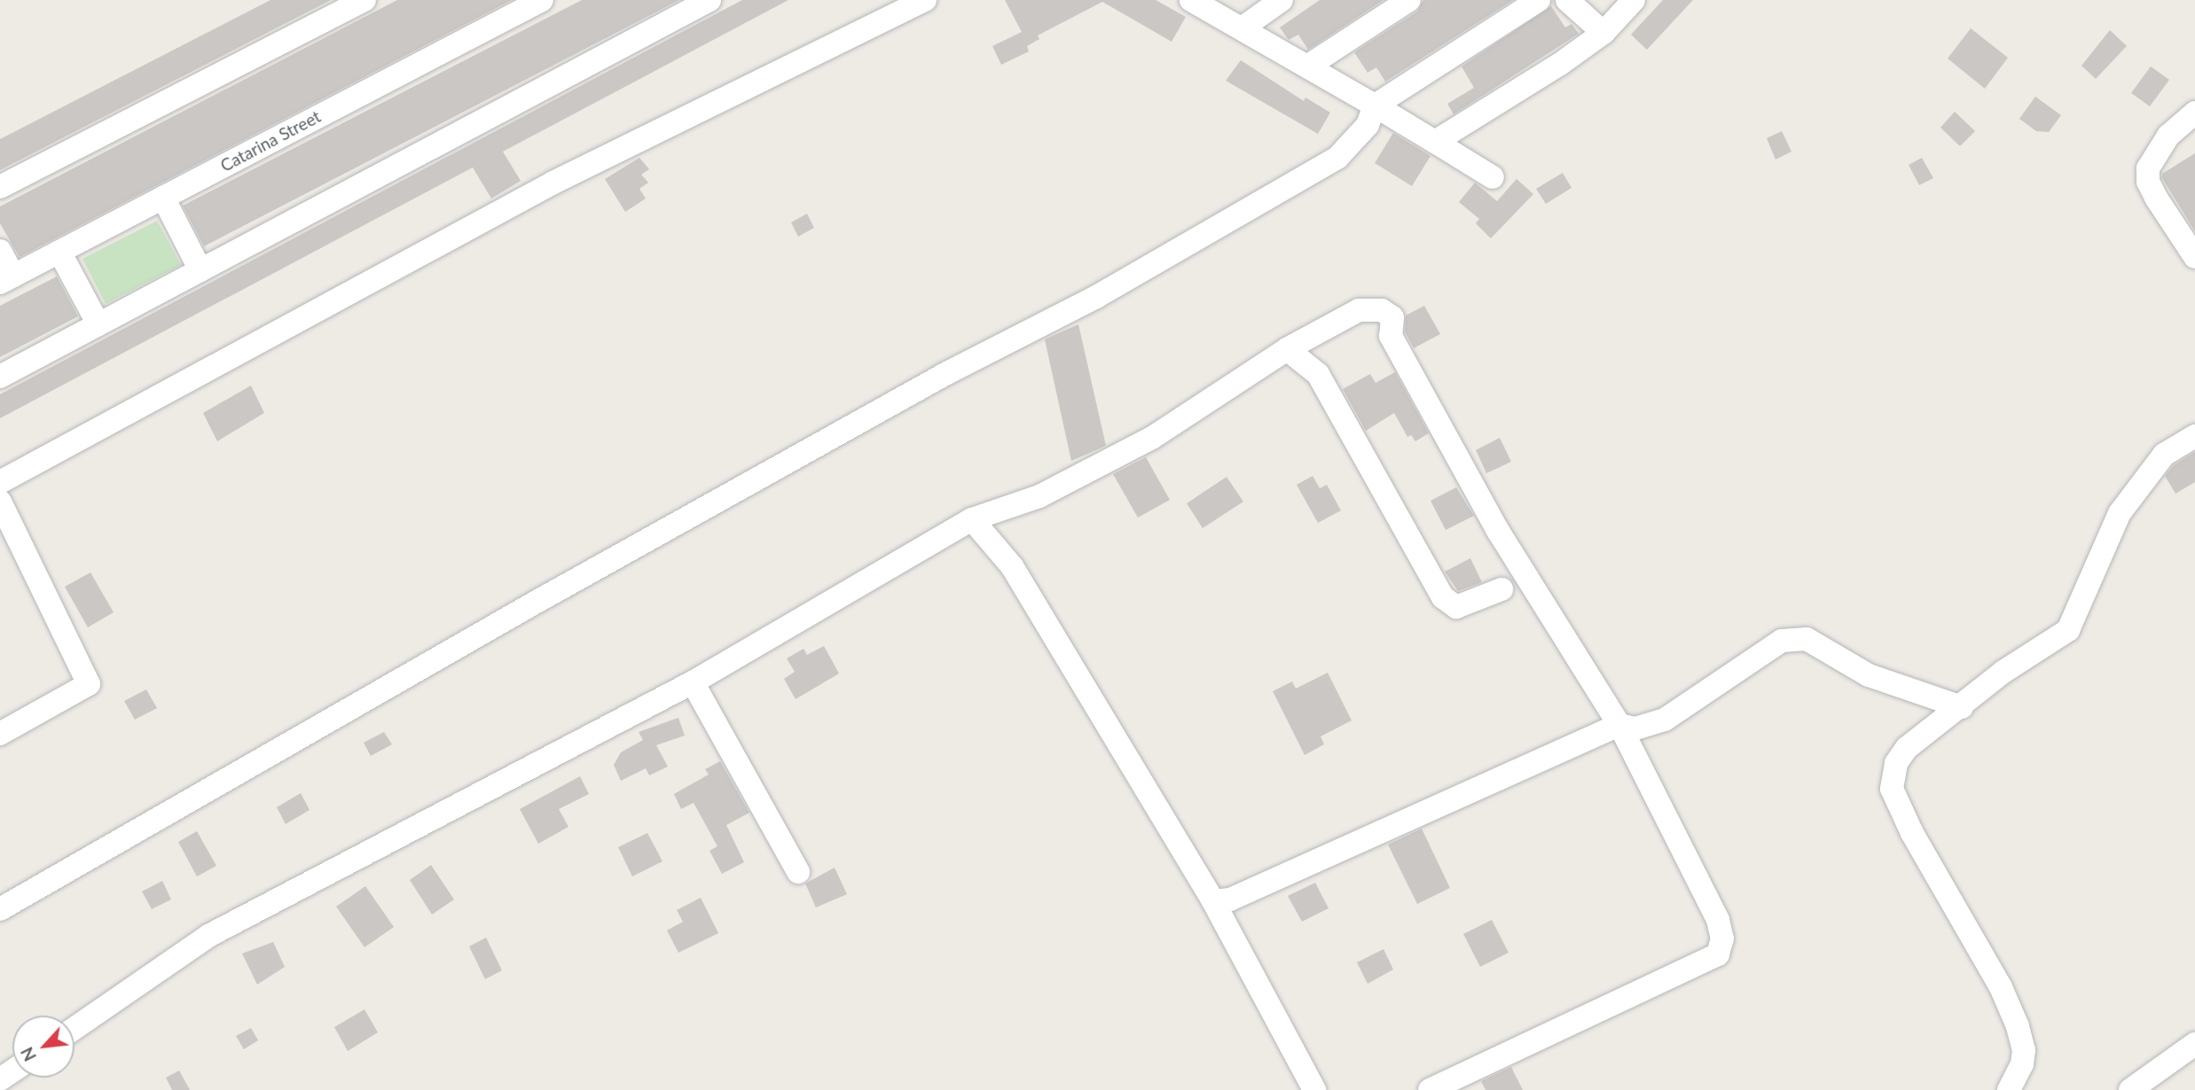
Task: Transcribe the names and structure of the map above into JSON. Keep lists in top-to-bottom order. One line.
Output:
{"streets":{"street":["Catarina Street"]},"north":"bottom left"}
